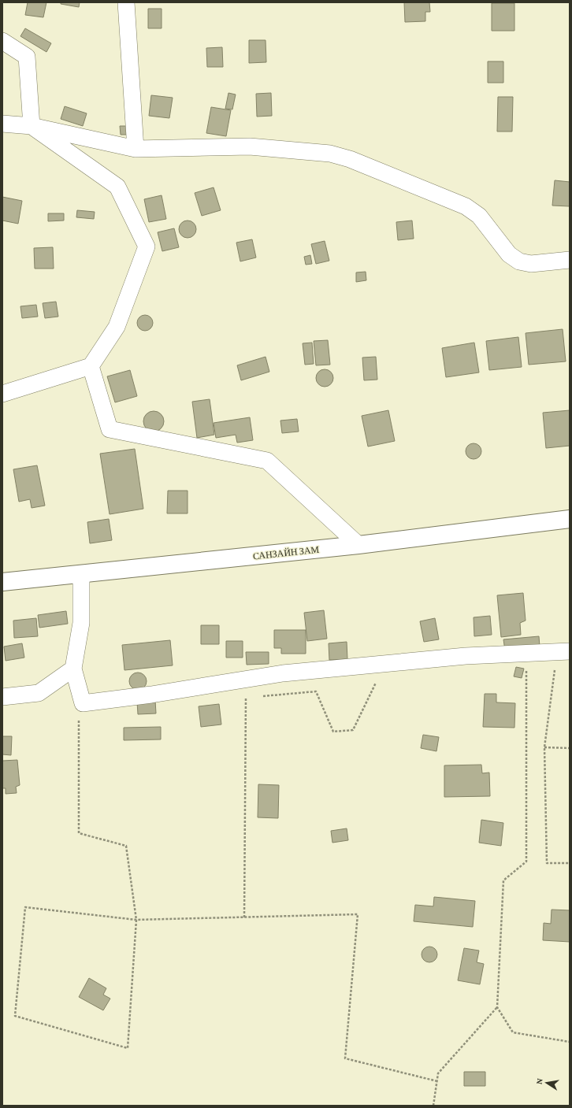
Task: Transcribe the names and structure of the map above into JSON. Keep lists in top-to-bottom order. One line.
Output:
{"streets":{"main road":["САНЗАЙН ЗАМ"]},"north":"left"}
